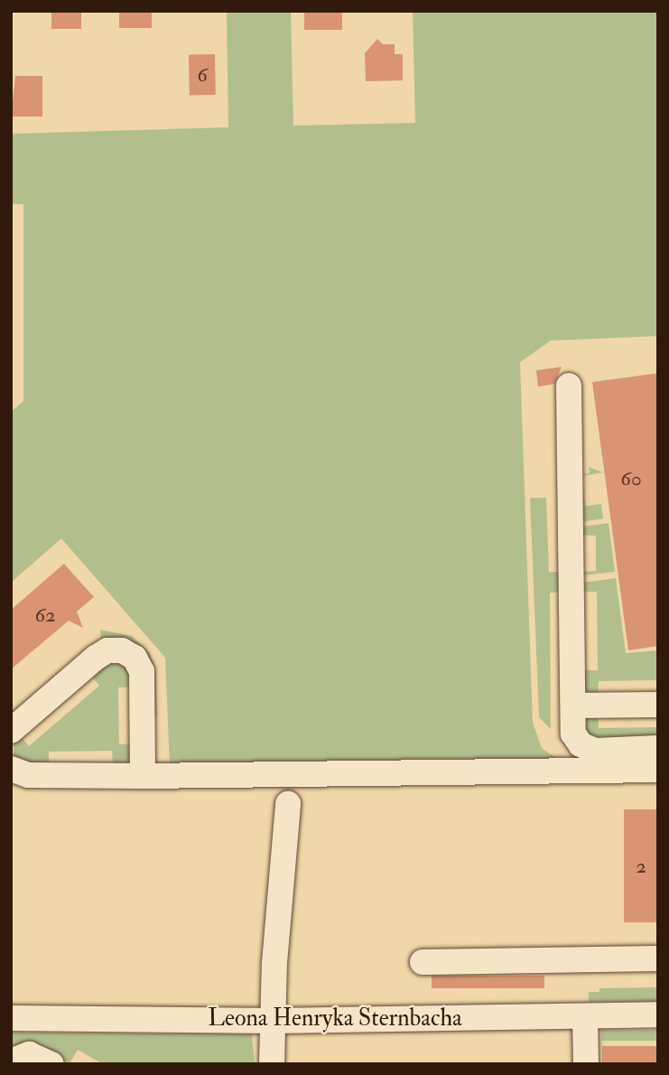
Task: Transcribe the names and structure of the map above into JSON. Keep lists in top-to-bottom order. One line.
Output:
{"streets":{"street":["Leona Henryka Sternbacha"]},"house_numbers":["6","60","62","2"]}
